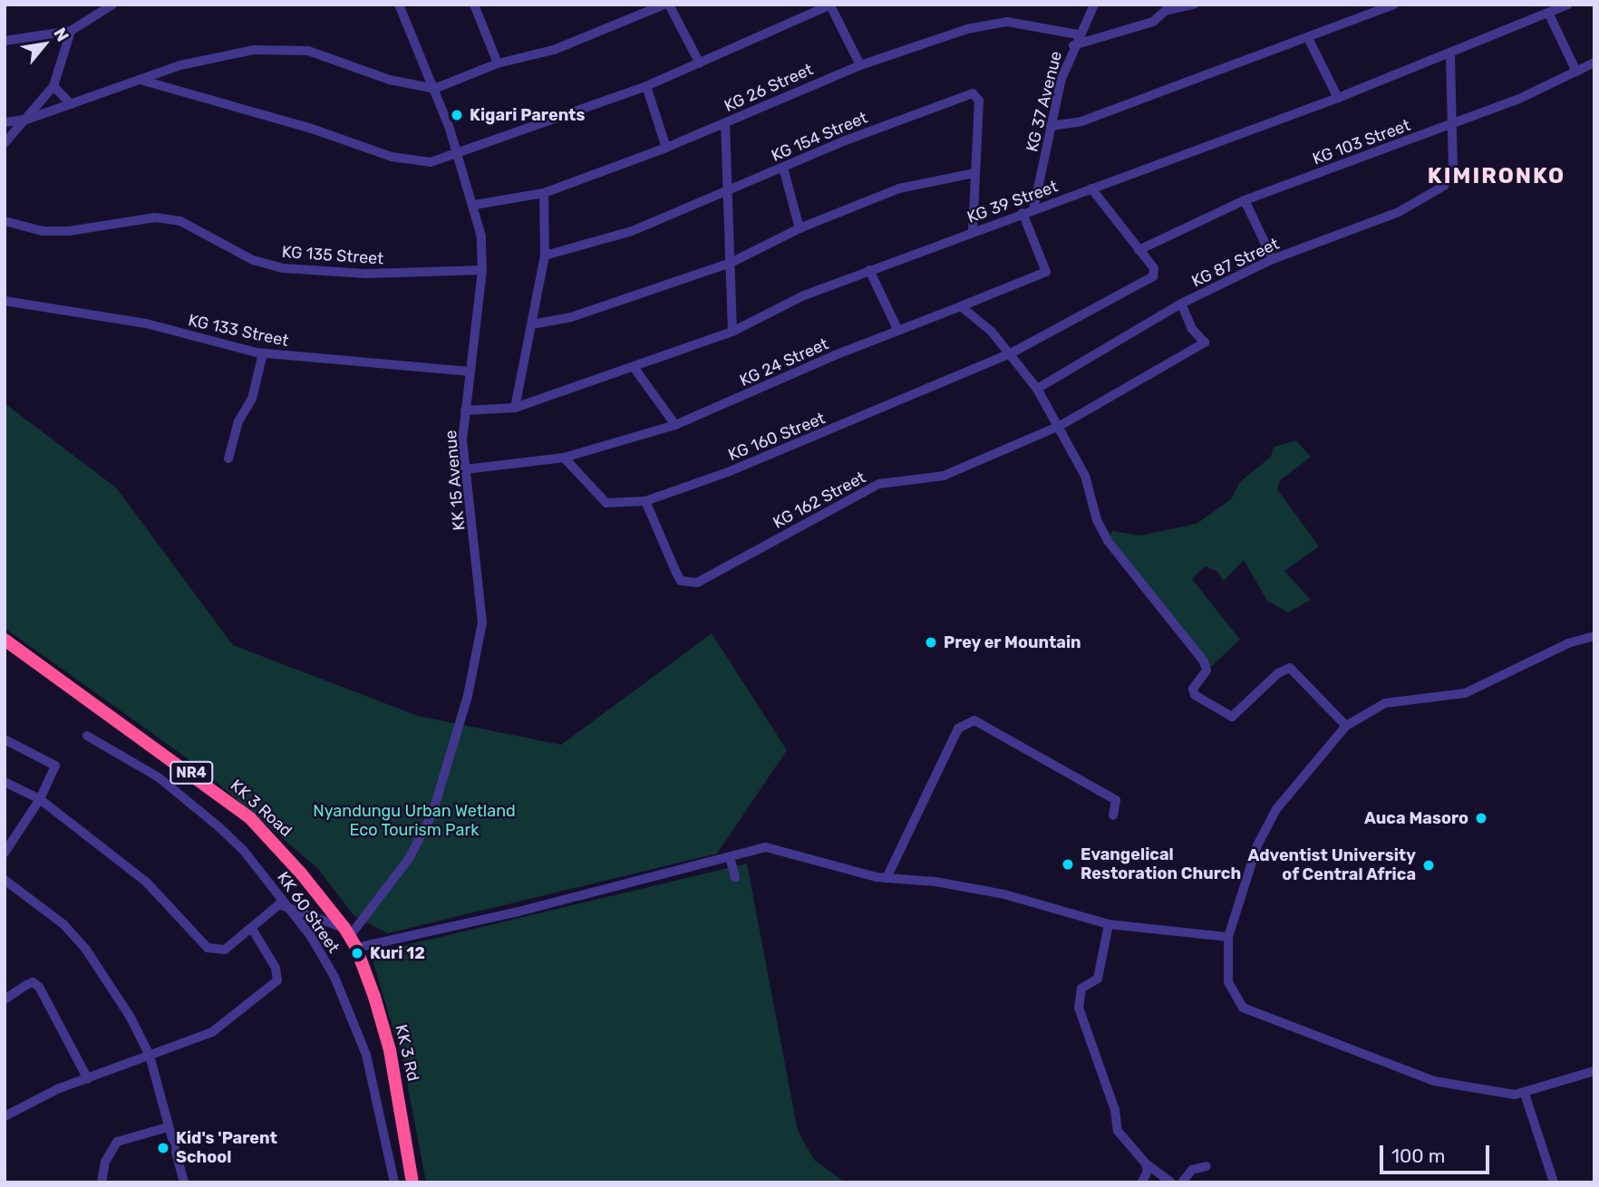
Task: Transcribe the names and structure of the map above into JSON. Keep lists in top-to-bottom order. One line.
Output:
{"streets":{"highway":["NR4","KK 3 Road","KK 3 Rd"],"street":["KG 26 Street","KG 37 Avenue","KG 154 Street","KG 103 Street","KG 39 Street","KG 135 Street","KG 87 Street","KG 133 Street","KG 24 Street","KG 160 Street","KK 15 Avenue","KG 162 Street","KK 60 Street"]},"crossings":[["KG 26 Street","KG 37 Avenue"],["KG 26 Street","KK 15 Avenue"],["KG 37 Avenue","KG 39 Street"],["KG 154 Street","KG 39 Street"],["KG 103 Street","KG 87 Street"],["KG 103 Street","KG 160 Street"],["KG 39 Street","KG 24 Street"],["KG 39 Street","KK 15 Avenue"],["KG 135 Street","KK 15 Avenue"],["KG 133 Street","KK 15 Avenue"],["KG 24 Street","KG 160 Street"],["KG 24 Street","KK 15 Avenue"],["KG 160 Street","KG 162 Street"],["KK 15 Avenue","KK 3 Road"],["KK 15 Avenue","KK 3 Rd"],["KK 3 Road","KK 3 Rd"]],"districts":["KIMIRONKO"],"parks":["Nyandungu Urban Wetland Eco Tourism Park"],"places":["Kigari Parents","Prey er Mountain","Auca Masoro","Evangelical Restoration Church","Adventist University of Central Africa","Kuri 12","Kid's 'Parent School"],"scale_bar":"100 m","north":"top right"}
